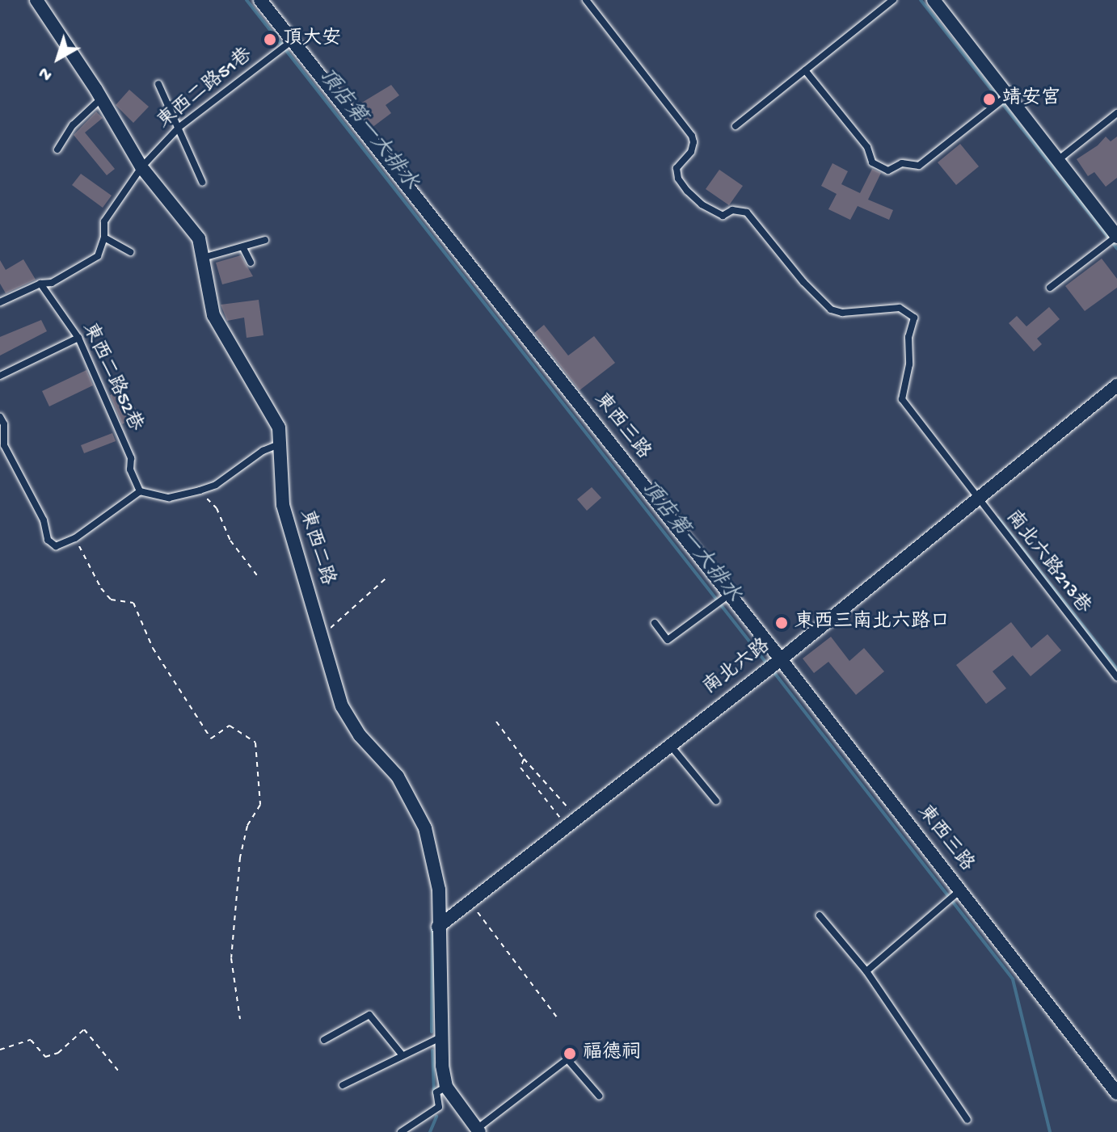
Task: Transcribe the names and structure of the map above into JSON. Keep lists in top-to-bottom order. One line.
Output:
{"streets":{"street":["東西三路","東西二路","南北六路"],"lane":["東西二路51巷","東西二路52巷","南北六路213巷"]},"crossings":[["東西二路51巷","東西三路"],["東西二路51巷","東西二路"],["東西三路","南北六路"],["東西二路","南北六路"],["南北六路213巷","南北六路"]],"water":["頂店第一大排水"],"places":["頂大安","靖安宮","東西三南北六路口","福德祠"],"north":"bottom left"}
